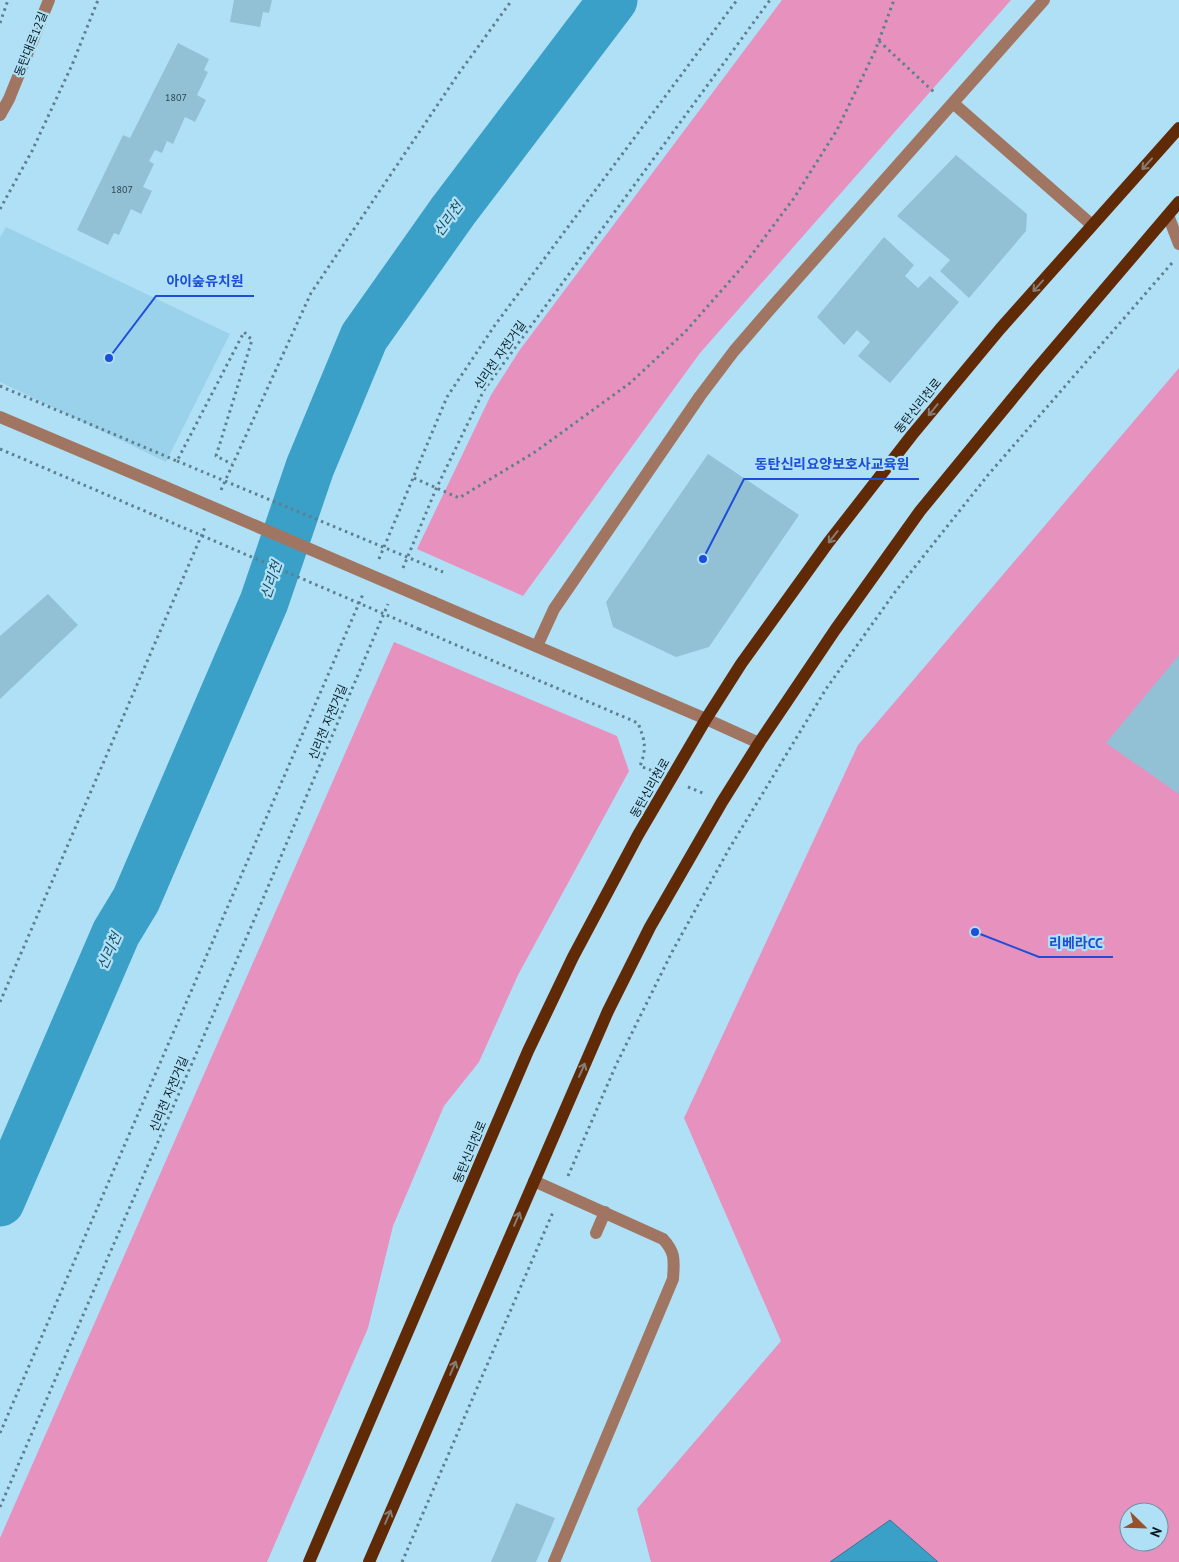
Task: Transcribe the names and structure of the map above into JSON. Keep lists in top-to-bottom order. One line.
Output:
{"streets":{"main road":["동탄신리천로"],"street":["동탄대로12길"],"path":["신리천 자전거길"]},"water":["신리천"],"places":["아이숲유치원","동탄신리요양보호사교육원","리베라CC"],"house_numbers":["1807","1807"],"north":"bottom right"}
